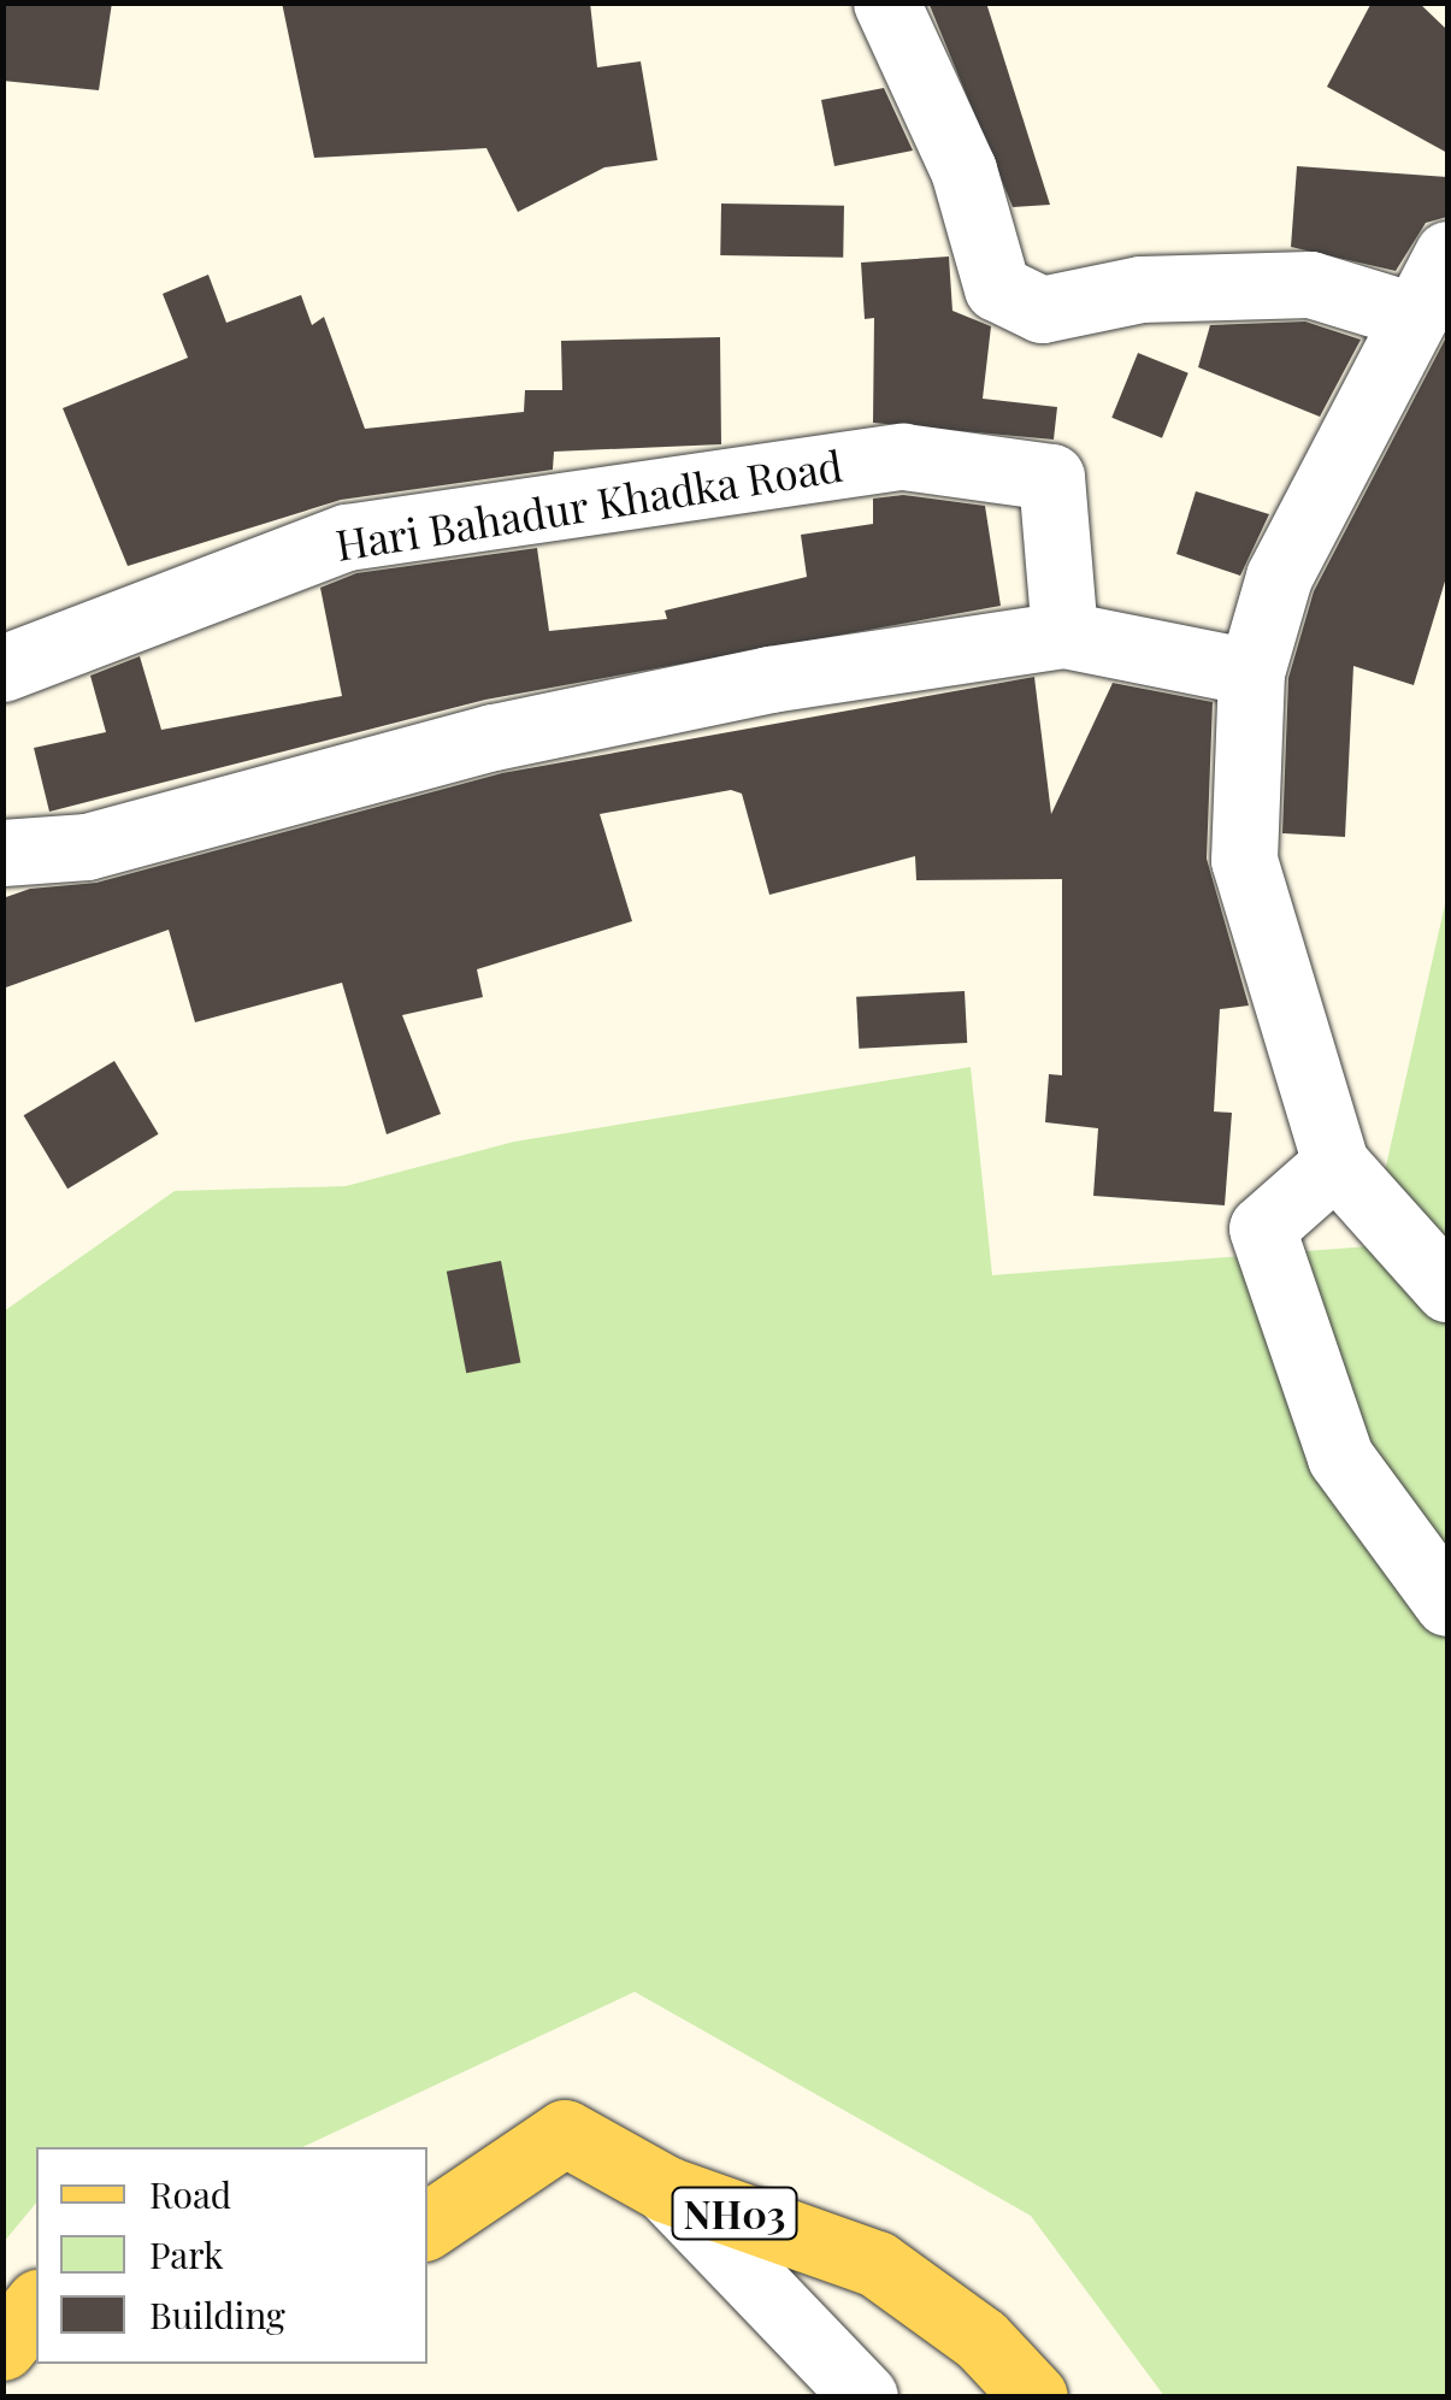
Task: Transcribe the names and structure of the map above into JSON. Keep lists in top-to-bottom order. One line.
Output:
{"streets":{"main road":["NH03"],"street":["Hari Bahadur Khadka Road"]},"legend":["Road","Park","Building"]}
